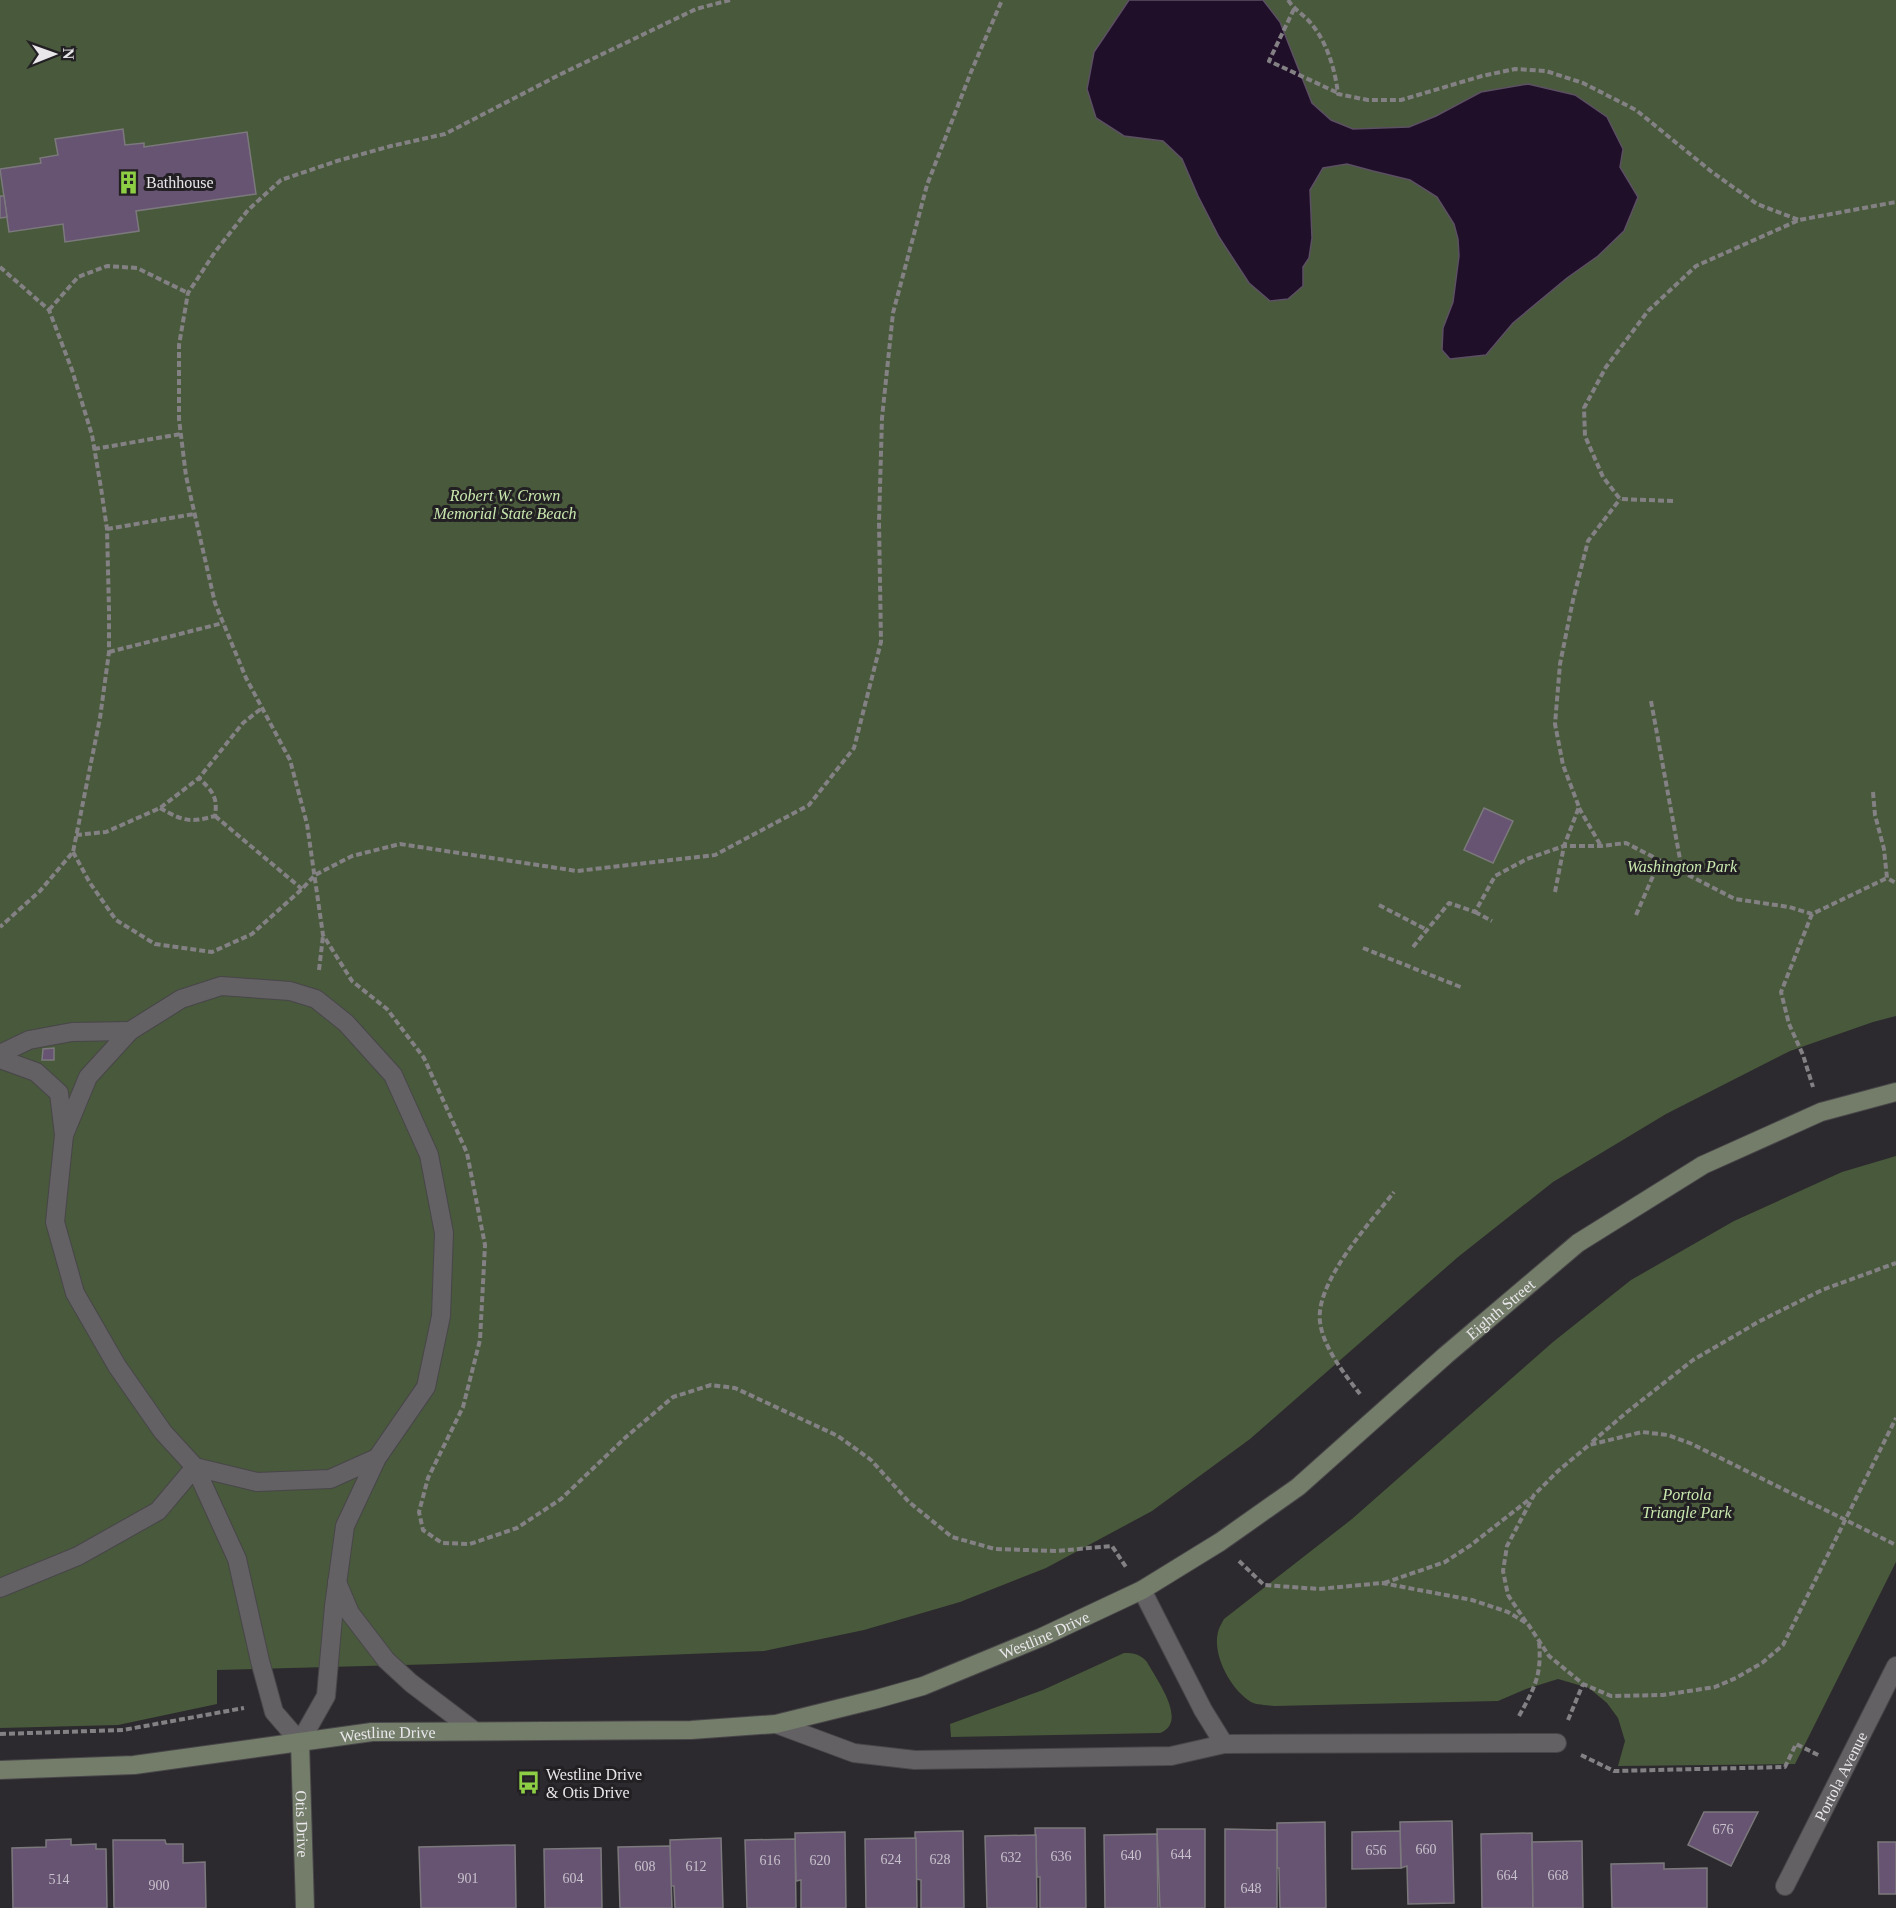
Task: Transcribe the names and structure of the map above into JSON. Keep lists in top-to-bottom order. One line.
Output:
{"streets":{"main road":["Eighth Street","Westline Drive","Otis Drive"],"street":["Portola Avenue"]},"crossings":[["Eighth Street","Westline Drive"],["Westline Drive","Otis Drive"]],"parks":["Robert W. Crown Memorial State Beach","Washington Park","Portola Triangle Park"],"places":{"building":["Bathhouse"],"bus stop":["Westline Drive & Otis Drive"]},"house_numbers":["676","660","656","644","640","636","632","624","628","616","620","608","612","664","668","901","604","514","900","648"],"north":"right"}
